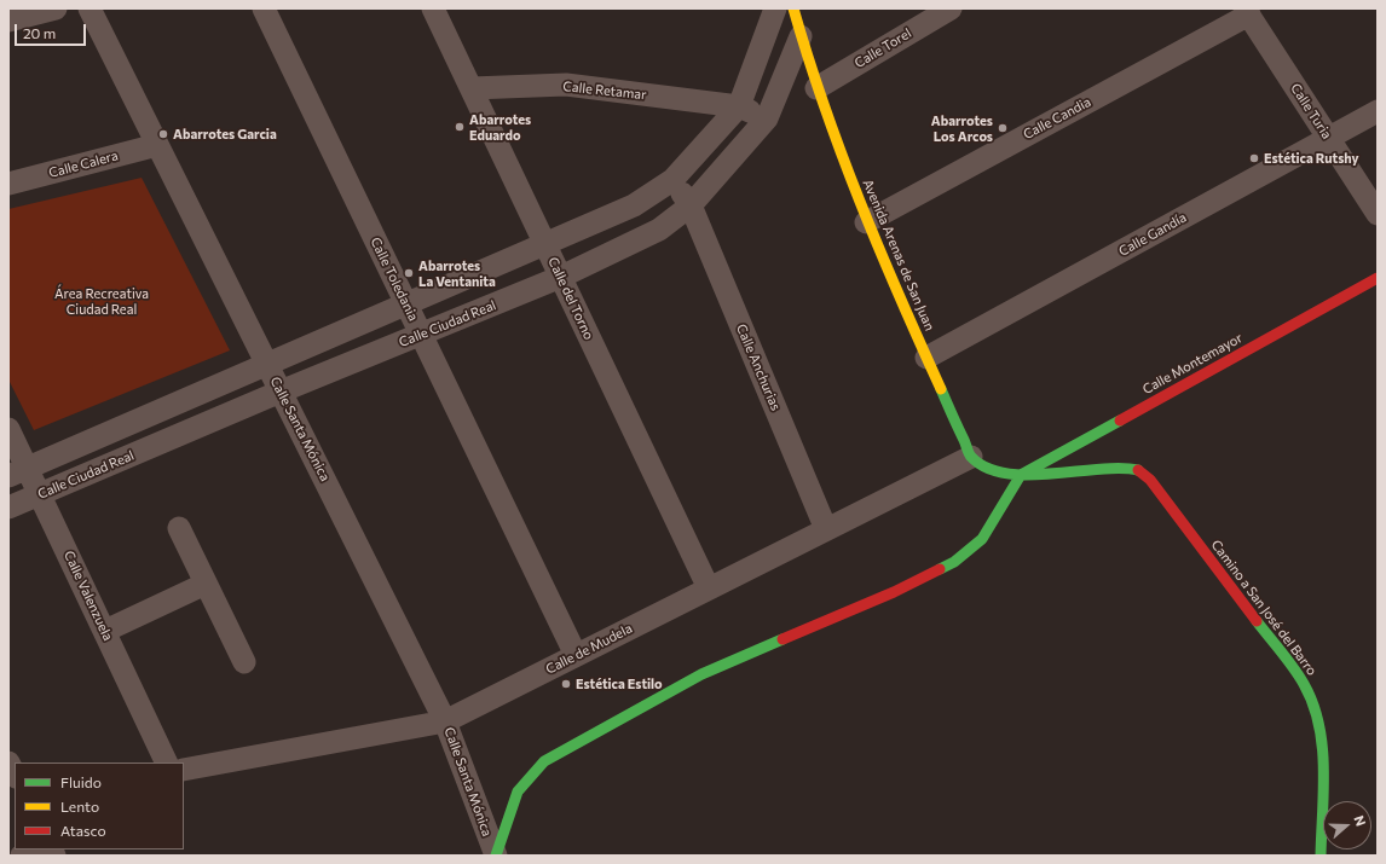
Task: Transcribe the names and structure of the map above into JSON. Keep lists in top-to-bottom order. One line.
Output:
{"streets":{"street":["Calle Torel","Calle Retamar","Calle Turia","Calle Candia","Calle Calera","Calle Gandía","Avenida Arenas de San Juan","Calle Toledania","Calle del Torno","Calle Ciudad Real","Calle Montemayor","Calle Anchurias","Calle Santa Mónica","Calle Valenzuela","Camino a San José del Barro","Calle de Mudela"]},"crossings":[["Calle Torel","Avenida Arenas de San Juan"],["Calle Retamar","Calle del Torno"],["Calle Retamar","Calle Ciudad Real"],["Calle Turia","Calle Candia"],["Calle Turia","Calle Gandía"],["Calle Candia","Avenida Arenas de San Juan"],["Calle Calera","Calle Santa Mónica"],["Calle Gandía","Avenida Arenas de San Juan"],["Avenida Arenas de San Juan","Calle Ciudad Real"],["Avenida Arenas de San Juan","Calle de Mudela"],["Calle Toledania","Calle Ciudad Real"],["Calle Toledania","Calle de Mudela"],["Calle del Torno","Calle Ciudad Real"],["Calle del Torno","Calle de Mudela"],["Calle Ciudad Real","Calle Anchurias"],["Calle Ciudad Real","Calle Santa Mónica"],["Calle Ciudad Real","Calle Valenzuela"],["Calle Montemayor","Camino a San José del Barro"],["Calle Anchurias","Calle de Mudela"],["Calle Santa Mónica","Calle de Mudela"]],"parks":["Área Recreativa Ciudad Real"],"places":["Abarrotes Eduardo","Abarrotes Los Arcos","Abarrotes Garcia","Estética Rutshy","Abarrotes La Ventanita","Estética Estilo"],"legend":["Fluido","Lento","Atasco"],"scale_bar":"20 m","north":"right"}
